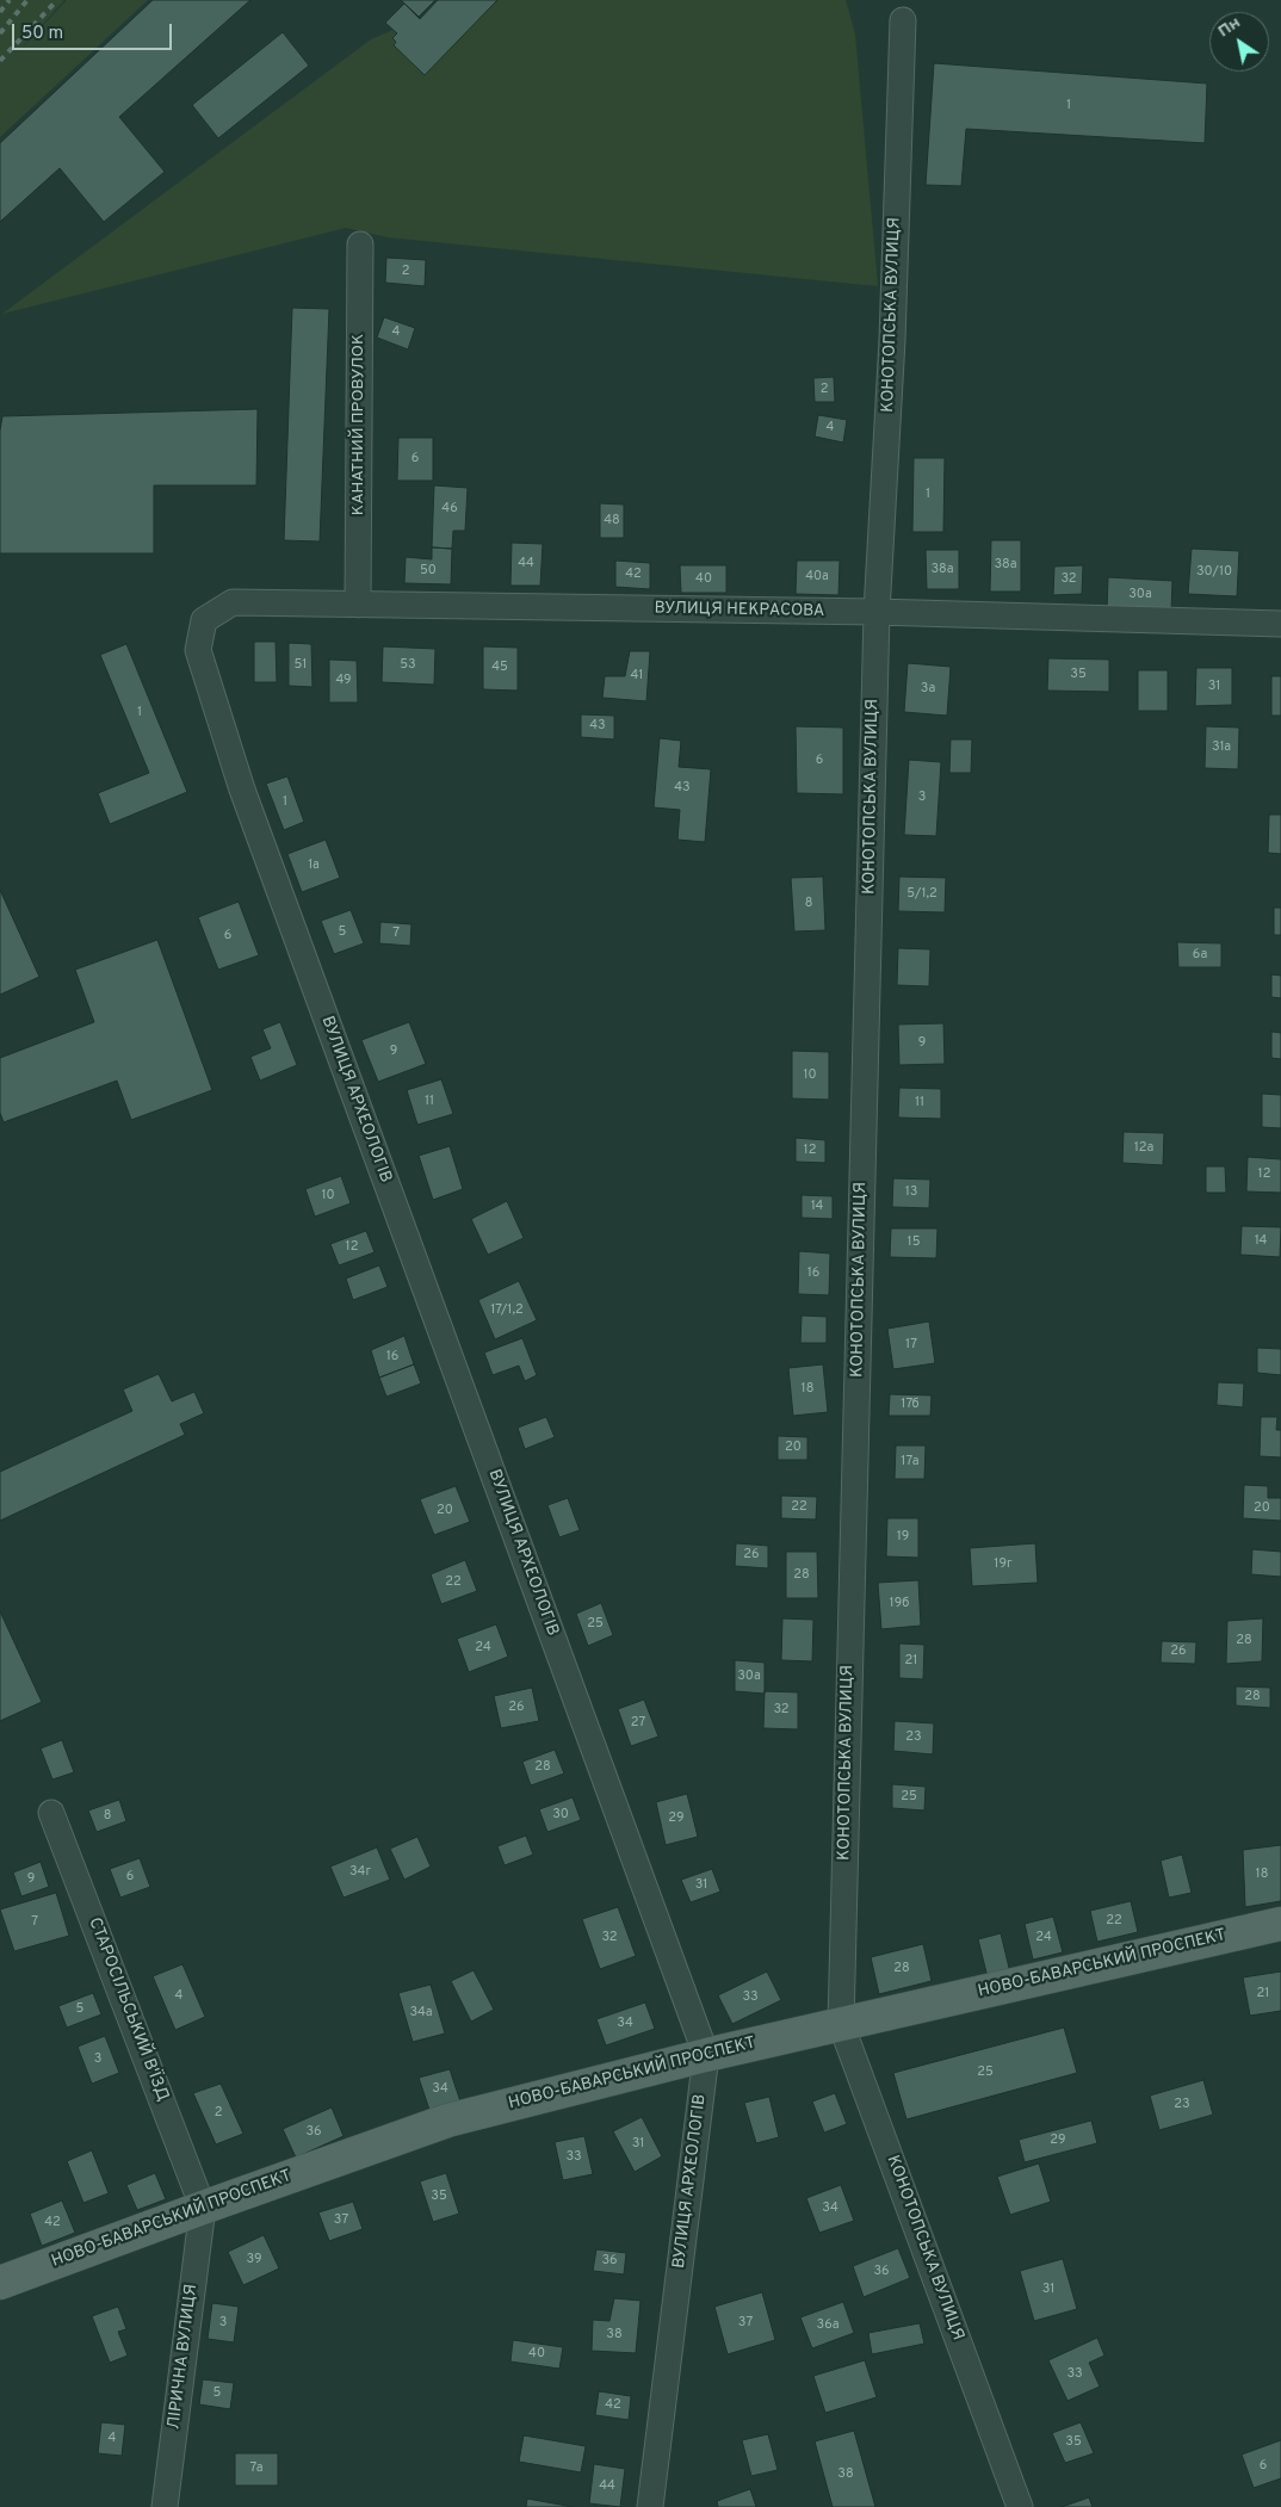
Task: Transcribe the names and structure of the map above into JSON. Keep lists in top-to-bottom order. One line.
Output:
{"streets":{"main road":["НОВО-БАВАРСЬКИЙ ПРОСПЕКТ"],"street":["КОНОТОПСЬКА ВУЛИЦЯ","КАНАТНИЙ ПРОВУЛОК","ВУЛИЦЯ НЕКРАСОВА","ВУЛИЦЯ АРХЕОЛОГІВ","СТАРОСІЛЬСЬКИЙ В'ЇЗД","ЛІРИЧНА ВУЛИЦЯ"]},"crossings":[["КОНОТОПСЬКА ВУЛИЦЯ","ВУЛИЦЯ НЕКРАСОВА"],["КОНОТОПСЬКА ВУЛИЦЯ","НОВО-БАВАРСЬКИЙ ПРОСПЕКТ"],["КАНАТНИЙ ПРОВУЛОК","ВУЛИЦЯ НЕКРАСОВА"],["ВУЛИЦЯ НЕКРАСОВА","ВУЛИЦЯ АРХЕОЛОГІВ"],["ВУЛИЦЯ АРХЕОЛОГІВ","НОВО-БАВАРСЬКИЙ ПРОСПЕКТ"],["НОВО-БАВАРСЬКИЙ ПРОСПЕКТ","СТАРОСІЛЬСЬКИЙ В'ЇЗД"],["НОВО-БАВАРСЬКИЙ ПРОСПЕКТ","ЛІРИЧНА ВУЛИЦЯ"],["СТАРОСІЛЬСЬКИЙ В'ЇЗД","ЛІРИЧНА ВУЛИЦЯ"]],"house_numbers":["1","2","4","2","4","6","1","46","48","44","38а","38а","50","30/10","42","40а","40","32","30а","51","53","45","35","41","49","31","3а","1","43","31а","6","43","3","1","1а","5/1,2","8","5","7","6","6а","9","9","10","11","11","12а","12","12","13","10","14","14","15","12","16","17/1,2","17","16","18","17б","20","17а","22","20","20","19","26","19г","28","22","19б","25","28","24","26","21","30а","28","26","32","27","23","28","25","30","8","29","34г","18","6","9","31","22","7","32","24","28","21","4","33","5","34а","34","3","25","34","23","2","36","29","31","33","35","34","37","42","39","36","36","31","3","37","36а","38","40","33","5","42","4","35","6","7а","38","44"],"scale_bar":"50 m","north":"top left"}
